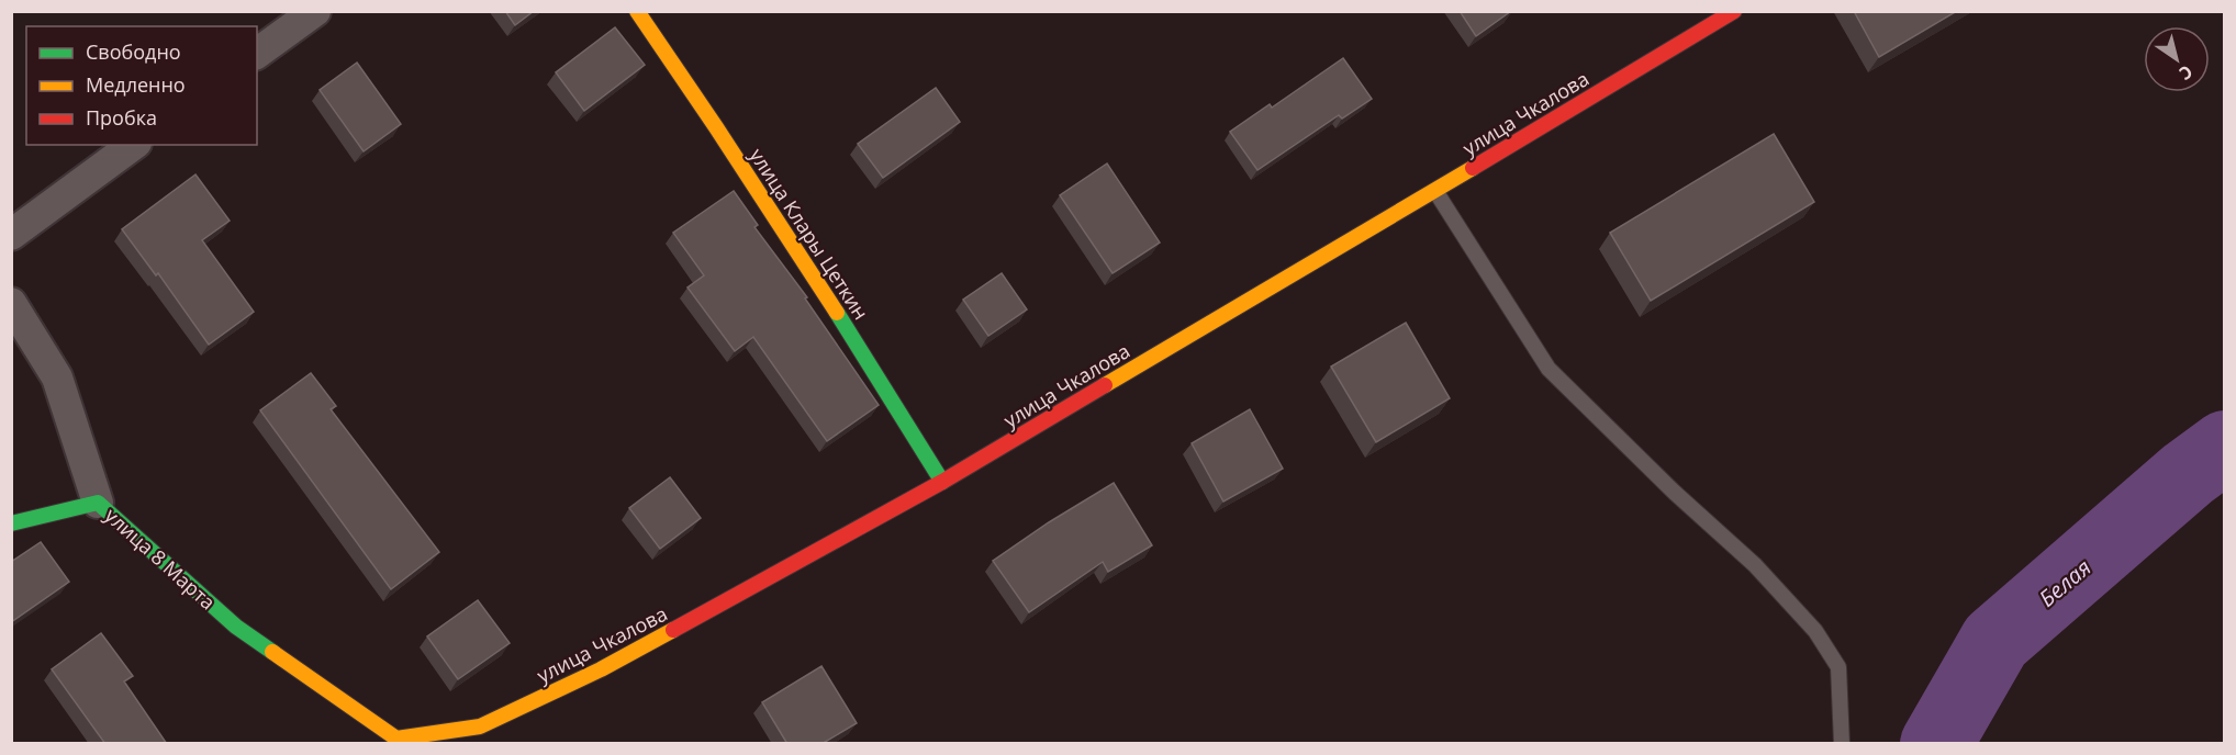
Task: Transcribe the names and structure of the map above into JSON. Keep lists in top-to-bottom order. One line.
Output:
{"streets":{"street":["улица Чкалова","улица Клары Цеткин","улица 8 Марта"]},"crossings":[["улица Чкалова","улица Клары Цеткин"],["улица Чкалова","улица 8 Марта"]],"water":["Белая"],"legend":["Свободно","Медленно","Пробка"],"north":"bottom right"}
